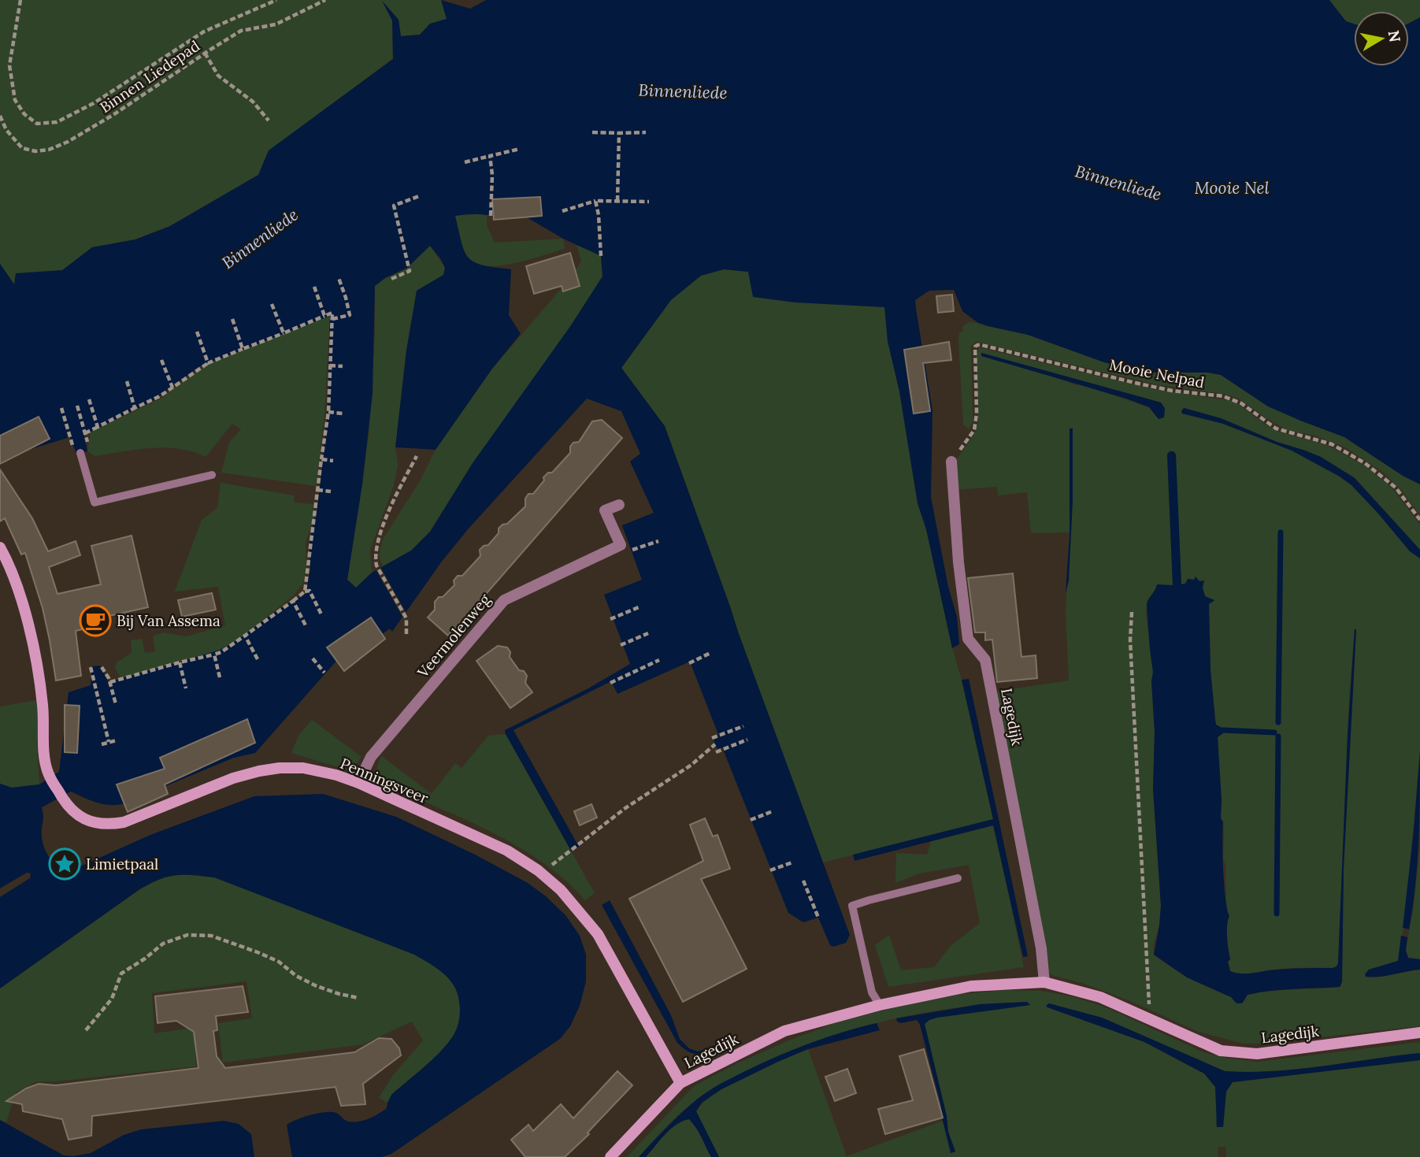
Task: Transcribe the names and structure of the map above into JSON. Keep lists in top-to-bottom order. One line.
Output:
{"streets":{"street":["Veermolenweg","Lagedijk","Penningsveer"],"path":["Binnen Liedepad","Mooie Nelpad"]},"crossings":[["Mooie Nelpad","Lagedijk"],["Veermolenweg","Penningsveer"],["Lagedijk","Penningsveer"]],"water":["Binnenliede","Mooie Nel"],"places":{"cafe":["Bij Van Assema"],"place":["Limietpaal"]},"north":"right"}
